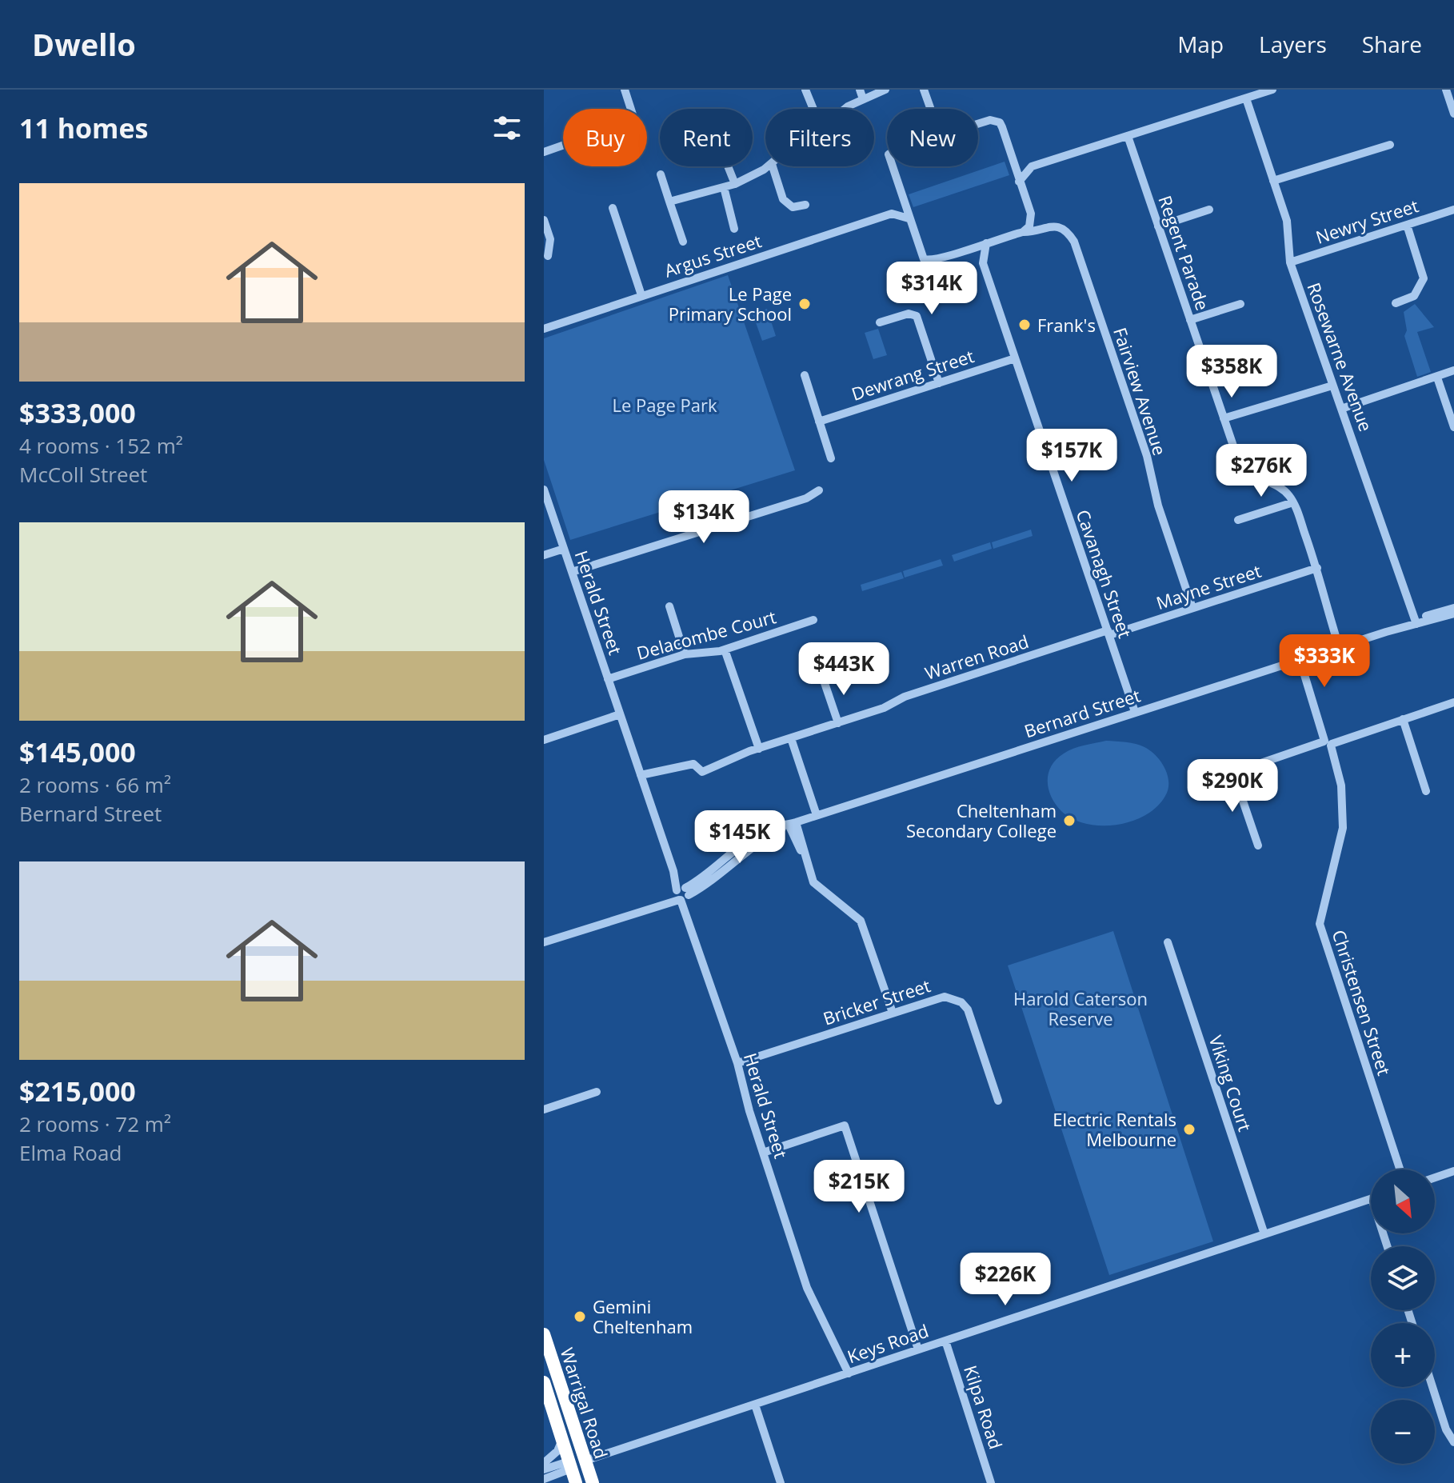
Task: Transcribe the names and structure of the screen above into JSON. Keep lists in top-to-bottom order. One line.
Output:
{"streets":{"highway":["Warrigal Road"],"street":["Newry Street","Regent Parade","Argus Street","Rosewarne Avenue","Dewrang Street","Fairview Avenue","Cavanagh Street","Mayne Street","Herald Street","Delacombe Court","Warren Road","Bernard Street","Bricker Street","Christensen Street","Viking Court","Keys Road","Kilpa Road"]},"crossings":[["Newry Street","Rosewarne Avenue"],["Rosewarne Avenue","Bernard Street"],["Dewrang Street","Cavanagh Street"],["Fairview Avenue","Mayne Street"],["Cavanagh Street","Mayne Street"],["Cavanagh Street","Warren Road"],["Cavanagh Street","Bernard Street"],["Mayne Street","Warren Road"],["Herald Street","Delacombe Court"],["Herald Street","Warren Road"],["Herald Street","Bernard Street"],["Herald Street","Bricker Street"],["Herald Street","Keys Road"],["Bernard Street","Christensen Street"],["Viking Court","Keys Road"],["Keys Road","Warrigal Road"],["Keys Road","Kilpa Road"]],"parks":["Le Page Park","Harold Caterson Reserve"],"places":["Le Page Primary School","Frank's","Cheltenham Secondary College","Electric Rentals Melbourne","Gemini Cheltenham"],"north":"bottom right","page":{"header":"Dwello","nav":["Map","Layers","Share"],"heading":"11 homes","chip":["Buy","Rent","Filters","New"],"list":[{"name":"$333,000","note":"4 rooms · 152 m² · McColl Street"},{"name":"$145,000","note":"2 rooms · 66 m² · Bernard Street"},{"name":"$215,000","note":"2 rooms · 72 m² · Elma Road"}],"price":["$314K","$358K","$157K","$276K","$134K","$333K","$443K","$290K","$145K","$215K","$226K"],"map_buttons":["+","−"]}}
